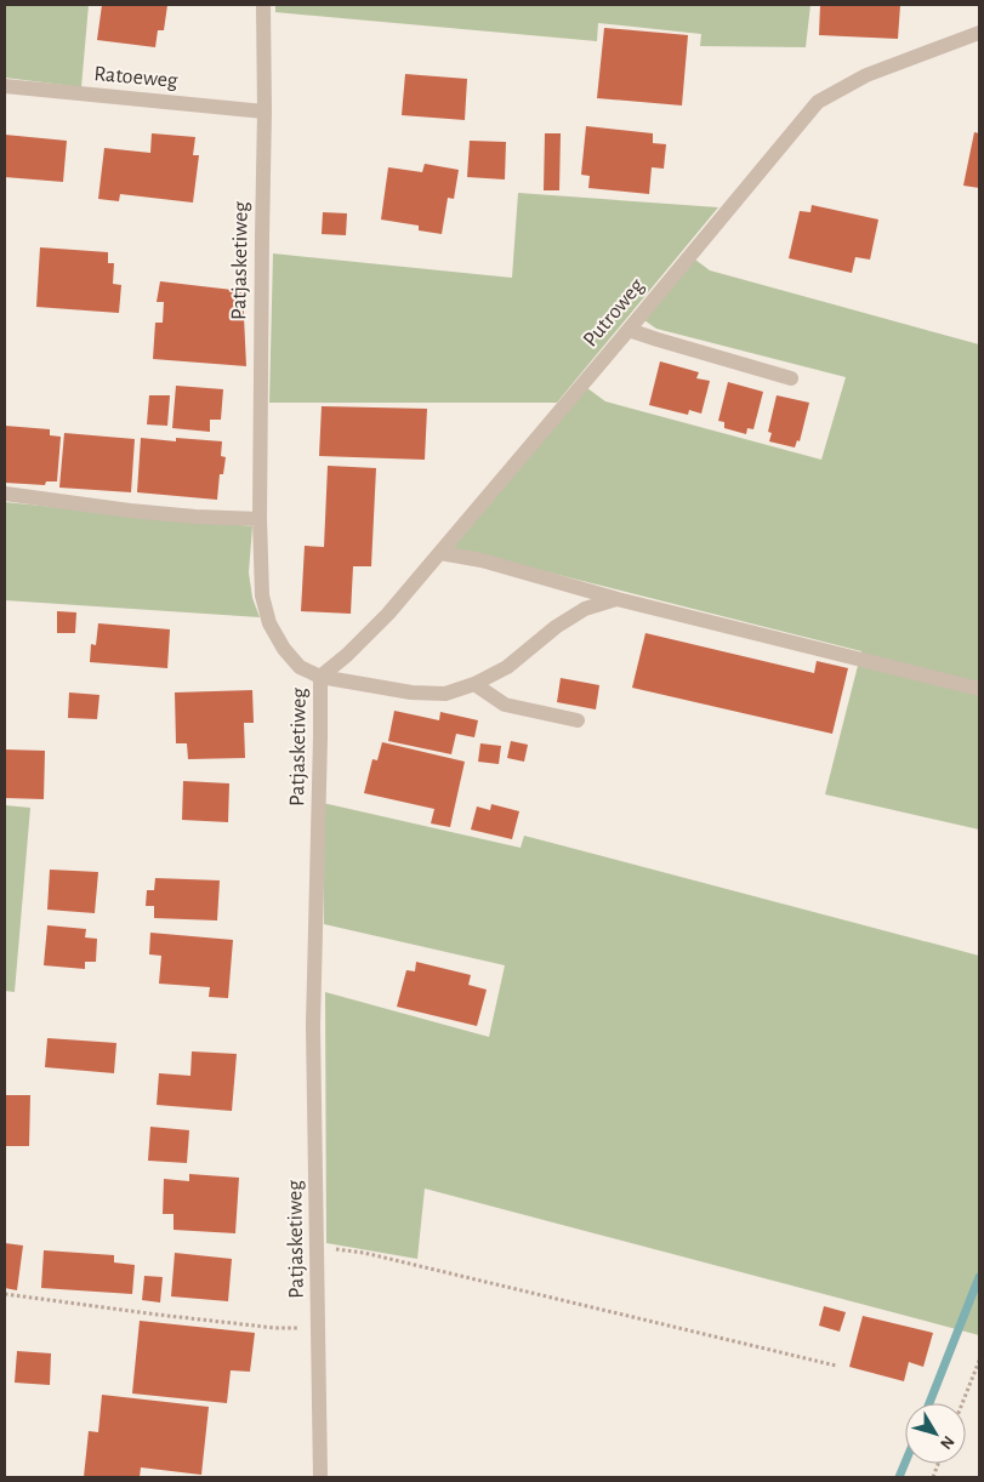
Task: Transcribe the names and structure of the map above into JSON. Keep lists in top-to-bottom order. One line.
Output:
{"streets":{"street":["Ratoeweg","Patjasketiweg","Putroweg"]},"crossings":[["Ratoeweg","Patjasketiweg"],["Patjasketiweg","Putroweg"]],"north":"bottom right"}
